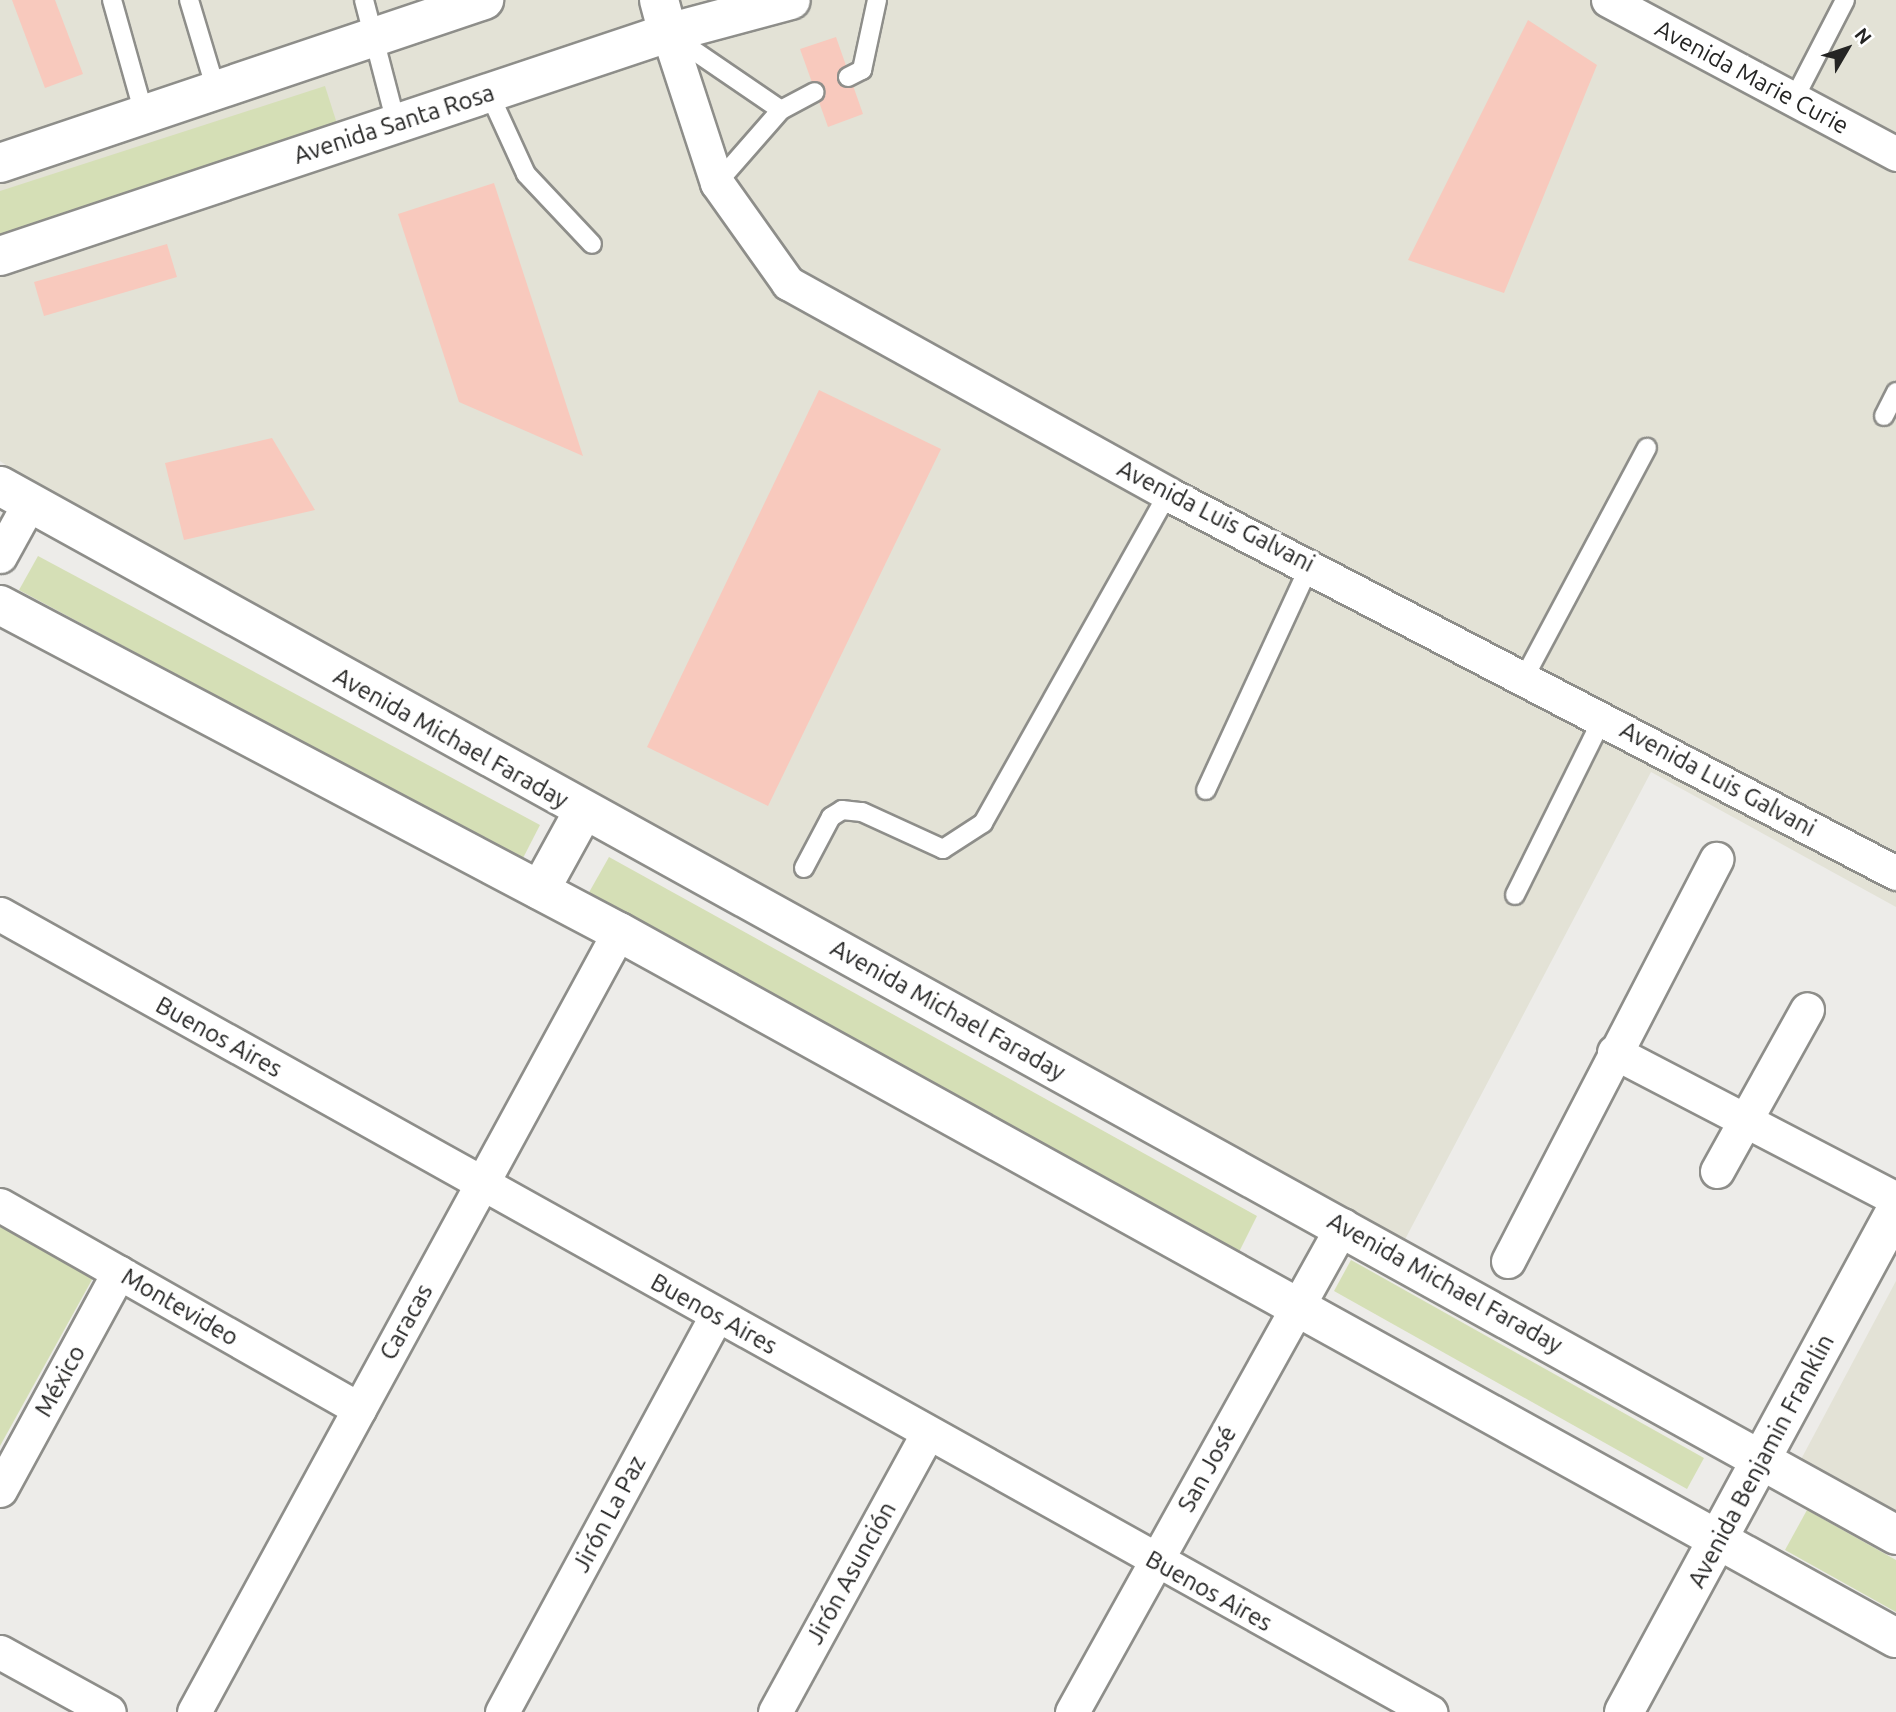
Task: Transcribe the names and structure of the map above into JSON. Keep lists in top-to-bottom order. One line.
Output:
{"streets":{"street":["Avenida Marie Curie","Avenida Santa Rosa","Avenida Luis Galvani","Avenida Michael Faraday","Buenos Aires","Montevideo","Caracas","México","Avenida Benjamin Franklin","San José","Jirón La Paz","Jirón Asunción"]},"crossings":[["Avenida Santa Rosa","Avenida Luis Galvani"],["Avenida Michael Faraday","Avenida Benjamin Franklin"],["Avenida Michael Faraday","San José"],["Buenos Aires","Caracas"],["Buenos Aires","San José"],["Buenos Aires","Jirón La Paz"],["Buenos Aires","Jirón Asunción"],["Montevideo","Caracas"],["Montevideo","México"]],"north":"top right"}
